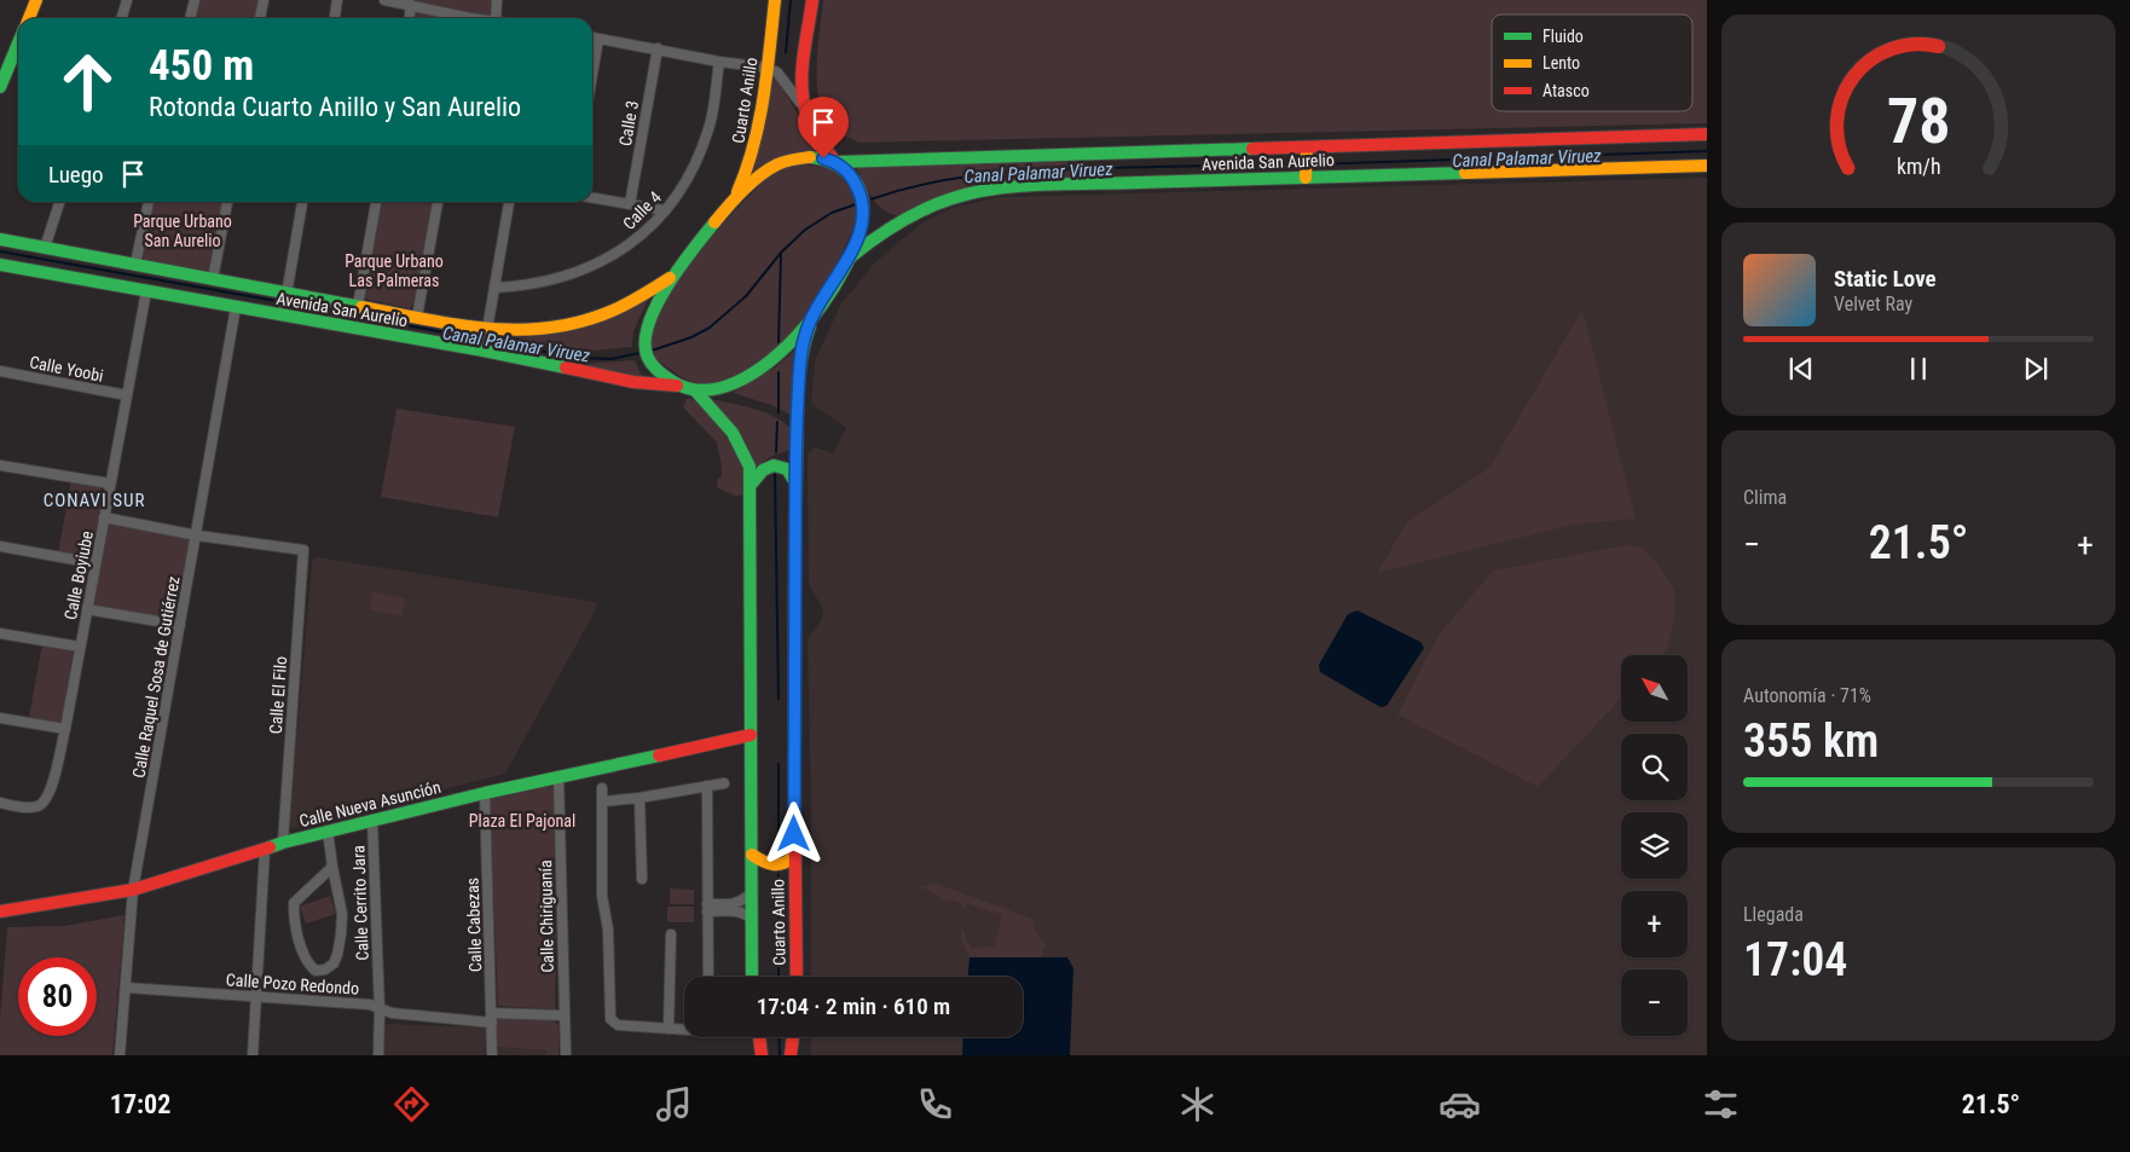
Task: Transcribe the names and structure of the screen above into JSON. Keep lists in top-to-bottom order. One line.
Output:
{"streets":{"main road":["Cuarto Anillo","Avenida San Aurelio","Calle Nueva Asunción"],"street":["Calle 3","Calle 4","Calle Yoobi","Calle Boyiube","Calle Raquel Sosa de Gutiérrez","Calle El Filo","Calle Cerrito Jara","Calle Chiriguanía","Calle Cabezas","Calle Pozo Redondo"]},"crossings":[["Cuarto Anillo","Avenida San Aurelio"],["Cuarto Anillo","Calle Nueva Asunción"],["Avenida San Aurelio","Calle Boyiube"],["Avenida San Aurelio","Calle Raquel Sosa de Gutiérrez"],["Calle Yoobi","Calle Boyiube"],["Calle Raquel Sosa de Gutiérrez","Calle El Filo"],["Calle Raquel Sosa de Gutiérrez","Calle Nueva Asunción"],["Calle Raquel Sosa de Gutiérrez","Calle Pozo Redondo"],["Calle El Filo","Calle Nueva Asunción"],["Calle Nueva Asunción","Calle Cerrito Jara"],["Calle Nueva Asunción","Calle Chiriguanía"],["Calle Nueva Asunción","Calle Cabezas"],["Calle Cerrito Jara","Calle Pozo Redondo"],["Calle Chiriguanía","Calle Pozo Redondo"],["Calle Cabezas","Calle Pozo Redondo"]],"districts":["CONAVI SUR"],"water":["Canal Palamar Viruez"],"parks":["Parque Urbano San Aurelio","Parque Urbano Las Palmeras","Plaza El Pajonal"],"legend":["Fluido","Lento","Atasco"],"north":"top left","page":{"turn":["450 m","Rotonda Cuarto Anillo y San Aurelio"],"then":"Luego","song":["Static Love","Velvet Ray"],"tile":["Clima",["Autonomía · 71%","355 km"],["Llegada","17:04"]],"heat":["−","21.5°","+"],"map_buttons":["+","−"],"limit":"80","trip":"17:04 · 2 min · 610 m","tabs":["17:02","21.5°"],"gauge":["78","km/h"]}}
